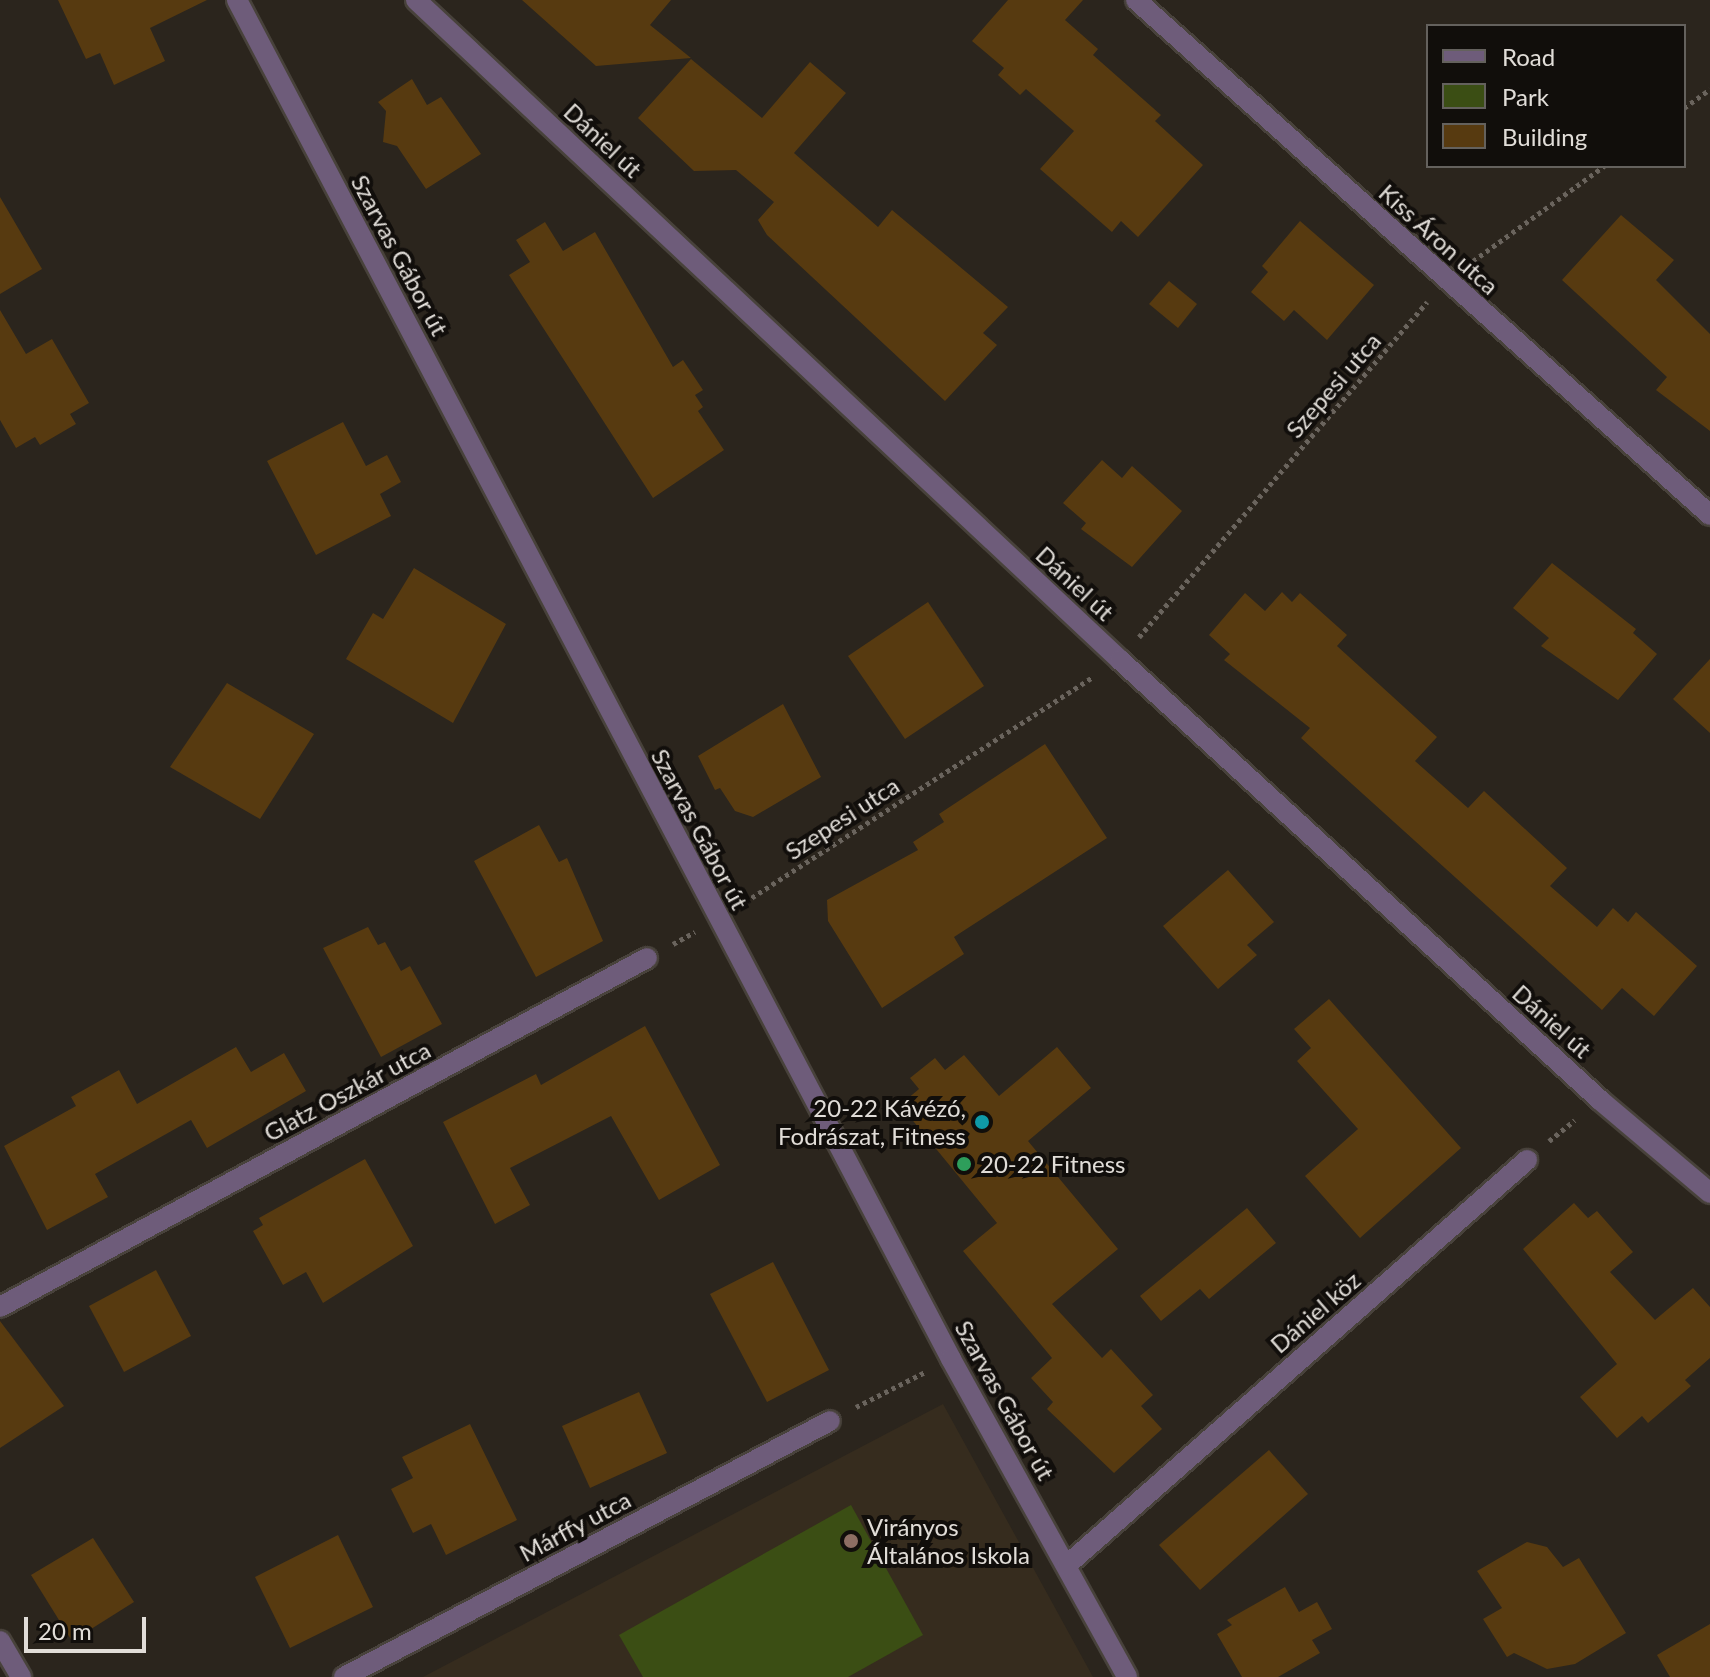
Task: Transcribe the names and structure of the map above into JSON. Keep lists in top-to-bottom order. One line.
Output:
{"streets":{"street":["Dániel út","Kiss Áron utca","Szarvas Gábor út","Glatz Oszkár utca","Dániel köz","Márffy utca"],"path":["Szepesi utca"]},"crossings":[["Dániel út","Szepesi utca"],["Kiss Áron utca","Szepesi utca"],["Szarvas Gábor út","Szepesi utca"],["Szarvas Gábor út","Dániel köz"]],"places":["20-22 Kávézó, Fodrászat, Fitness","20-22 Fitness","Virányos Általános Iskola"],"legend":["Road","Park","Building"],"scale_bar":"20 m"}
